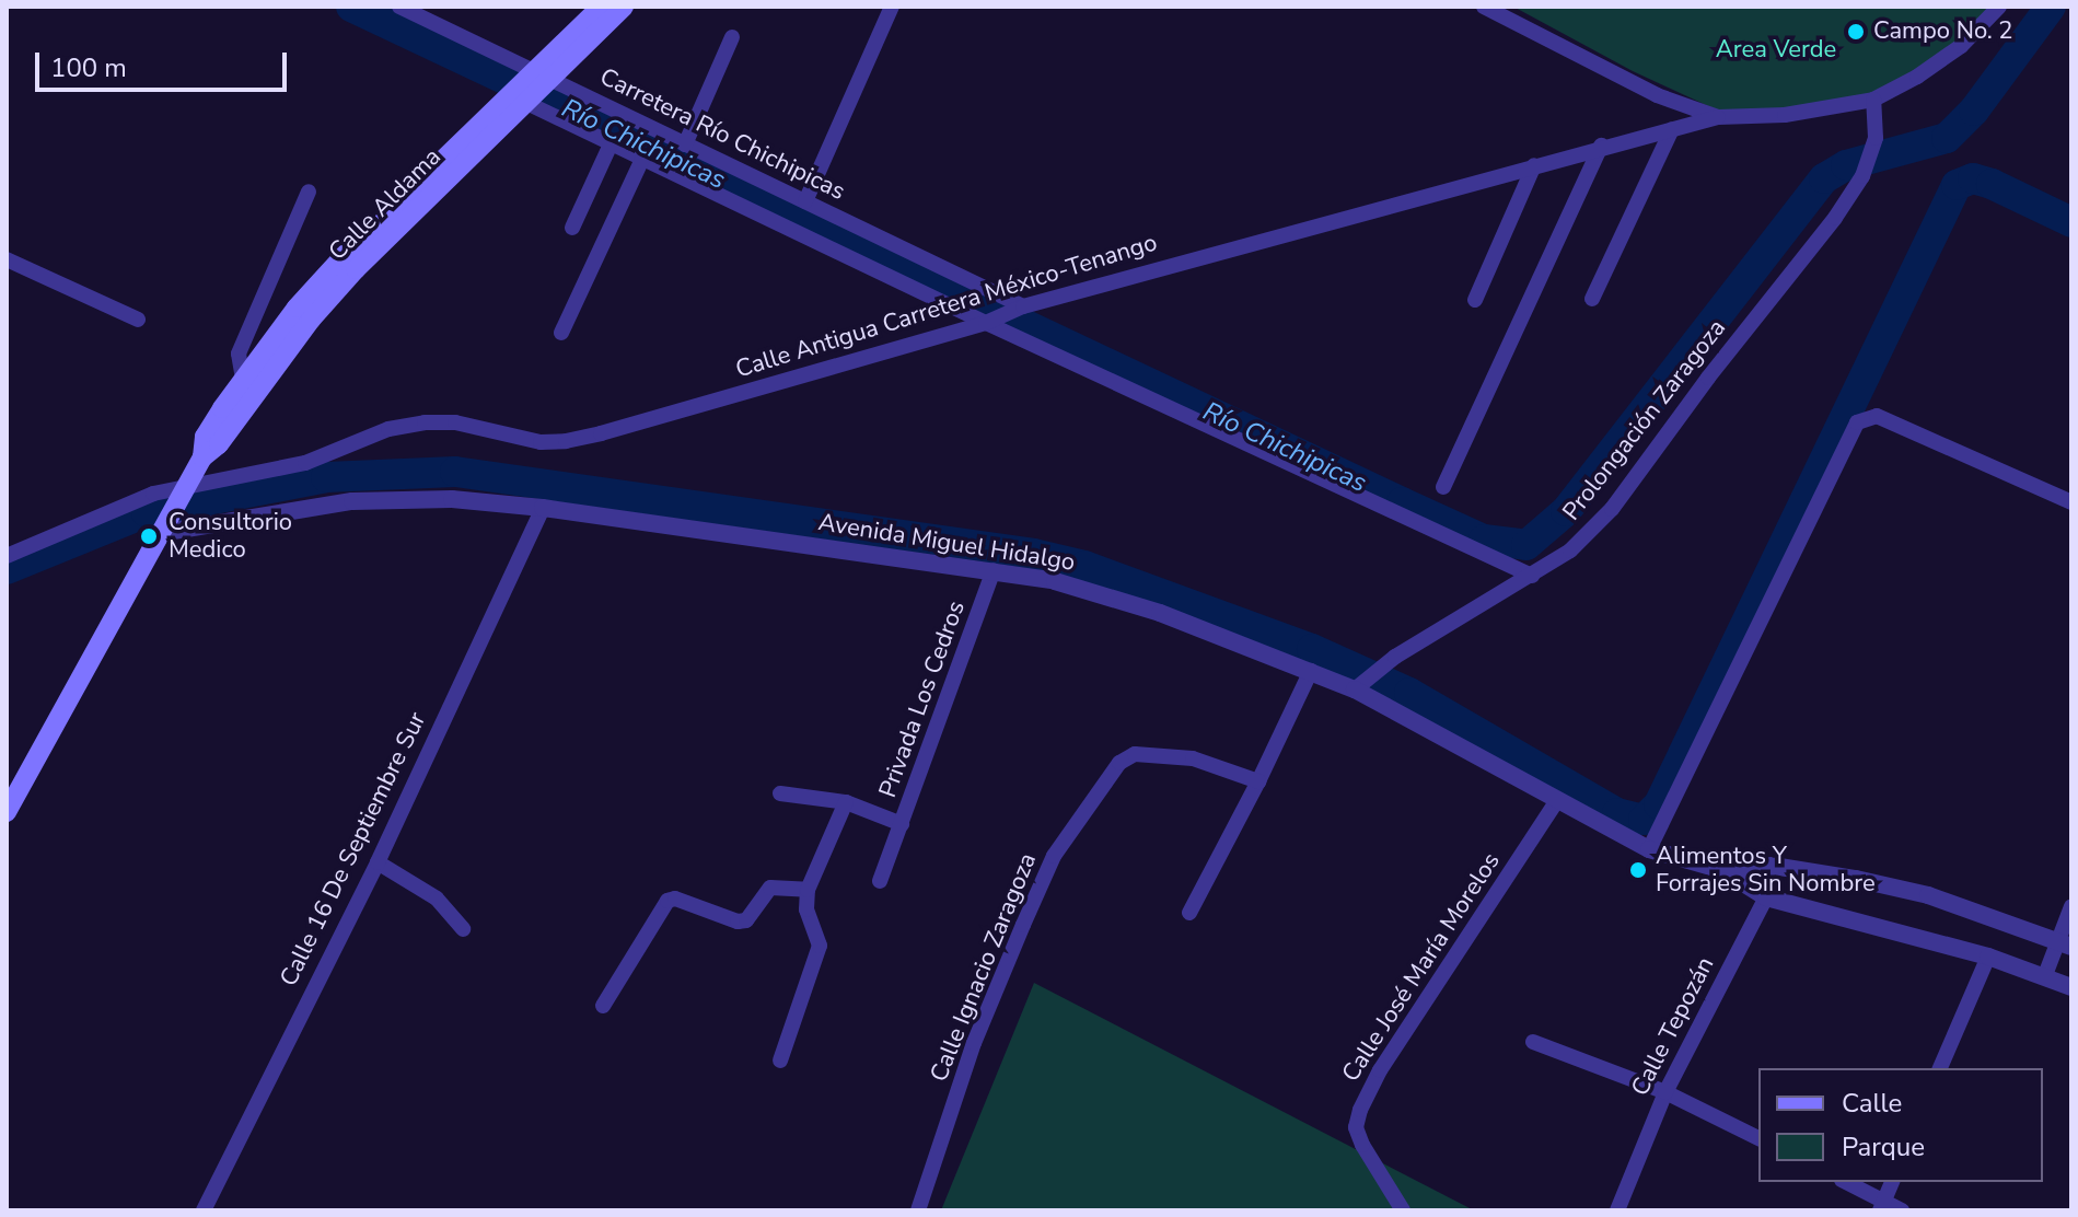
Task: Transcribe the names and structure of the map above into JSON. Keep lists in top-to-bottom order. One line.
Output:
{"streets":{"main road":["Calle Aldama"],"street":["Carretera Río Chichipicas","Calle Antigua Carretera México-Tenango","Prolongación Zaragoza","Avenida Miguel Hidalgo","Privada Los Cedros","Calle 16 De Septiembre Sur","Calle Ignacio Zaragoza","Calle José María Morelos","Calle Tepozán"]},"crossings":[["Carretera Río Chichipicas","Calle Aldama"],["Carretera Río Chichipicas","Calle Antigua Carretera México-Tenango"],["Calle Aldama","Calle Antigua Carretera México-Tenango"],["Calle Aldama","Avenida Miguel Hidalgo"],["Calle Antigua Carretera México-Tenango","Avenida Miguel Hidalgo"],["Prolongación Zaragoza","Avenida Miguel Hidalgo"],["Avenida Miguel Hidalgo","Privada Los Cedros"],["Avenida Miguel Hidalgo","Calle 16 De Septiembre Sur"],["Avenida Miguel Hidalgo","Calle José María Morelos"],["Avenida Miguel Hidalgo","Calle Tepozán"]],"water":["Río Chichipicas"],"parks":["Area Verde"],"places":["Campo No. 2","Consultorio Medico","Alimentos Y Forrajes Sin Nombre"],"legend":["Calle","Parque"],"scale_bar":"100 m"}
